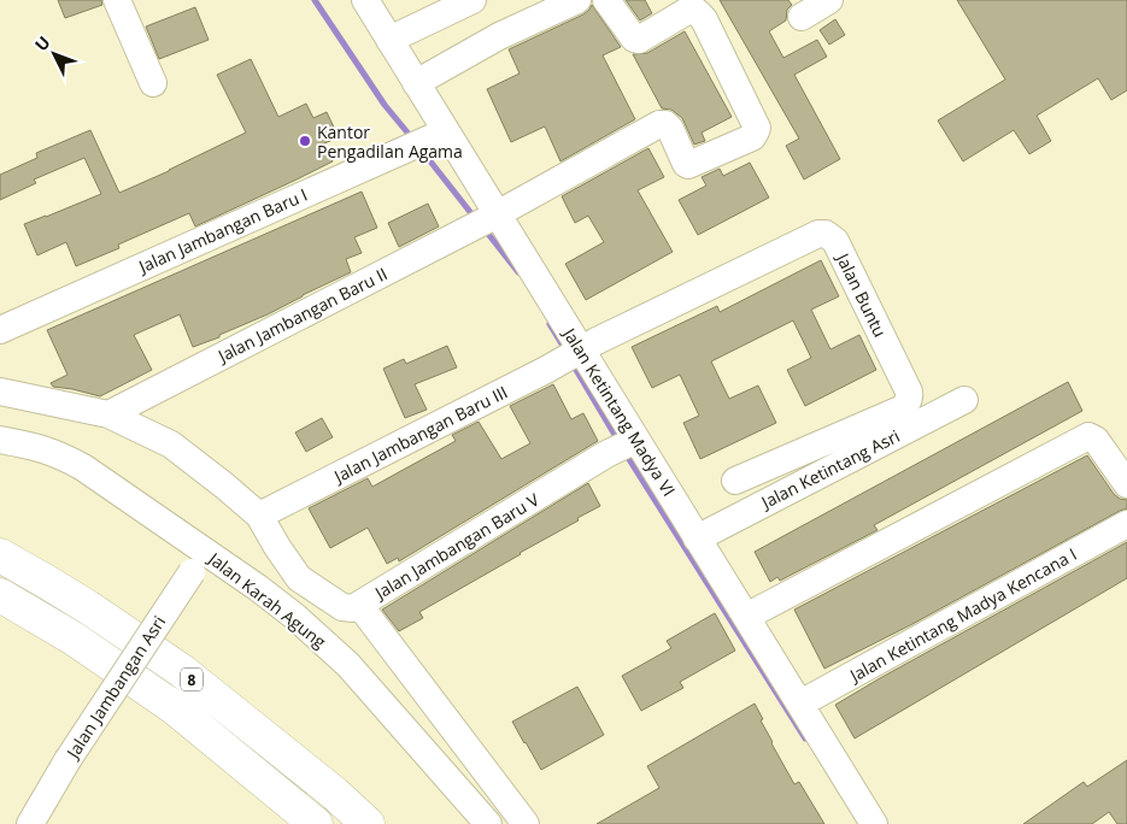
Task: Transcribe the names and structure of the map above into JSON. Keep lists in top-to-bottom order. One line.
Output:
{"streets":{"highway":["8"],"street":["Jalan Jambangan Baru I","Jalan Buntu","Jalan Jambangan Baru II","Jalan Ketintang Madya VI","Jalan Jambangan Baru III","Jalan Ketintang Asri","Jalan Jambangan Baru V","Jalan Karah Agung","Jalan Ketintang Madya Kencana I","Jalan Jambangan Asri"]},"crossings":[["Jalan Jambangan Baru I","Jalan Ketintang Madya VI"],["Jalan Buntu","Jalan Ketintang Madya VI"],["Jalan Buntu","Jalan Jambangan Baru III"],["Jalan Jambangan Baru II","Jalan Ketintang Madya VI"],["Jalan Ketintang Madya VI","Jalan Jambangan Baru III"],["Jalan Ketintang Madya VI","Jalan Ketintang Asri"],["Jalan Ketintang Madya VI","Jalan Jambangan Baru V"],["Jalan Ketintang Madya VI","Jalan Ketintang Madya Kencana I"],["Jalan Karah Agung","Jalan Jambangan Asri"]],"places":["Kantor Pengadilan Agama"],"north":"top left"}
